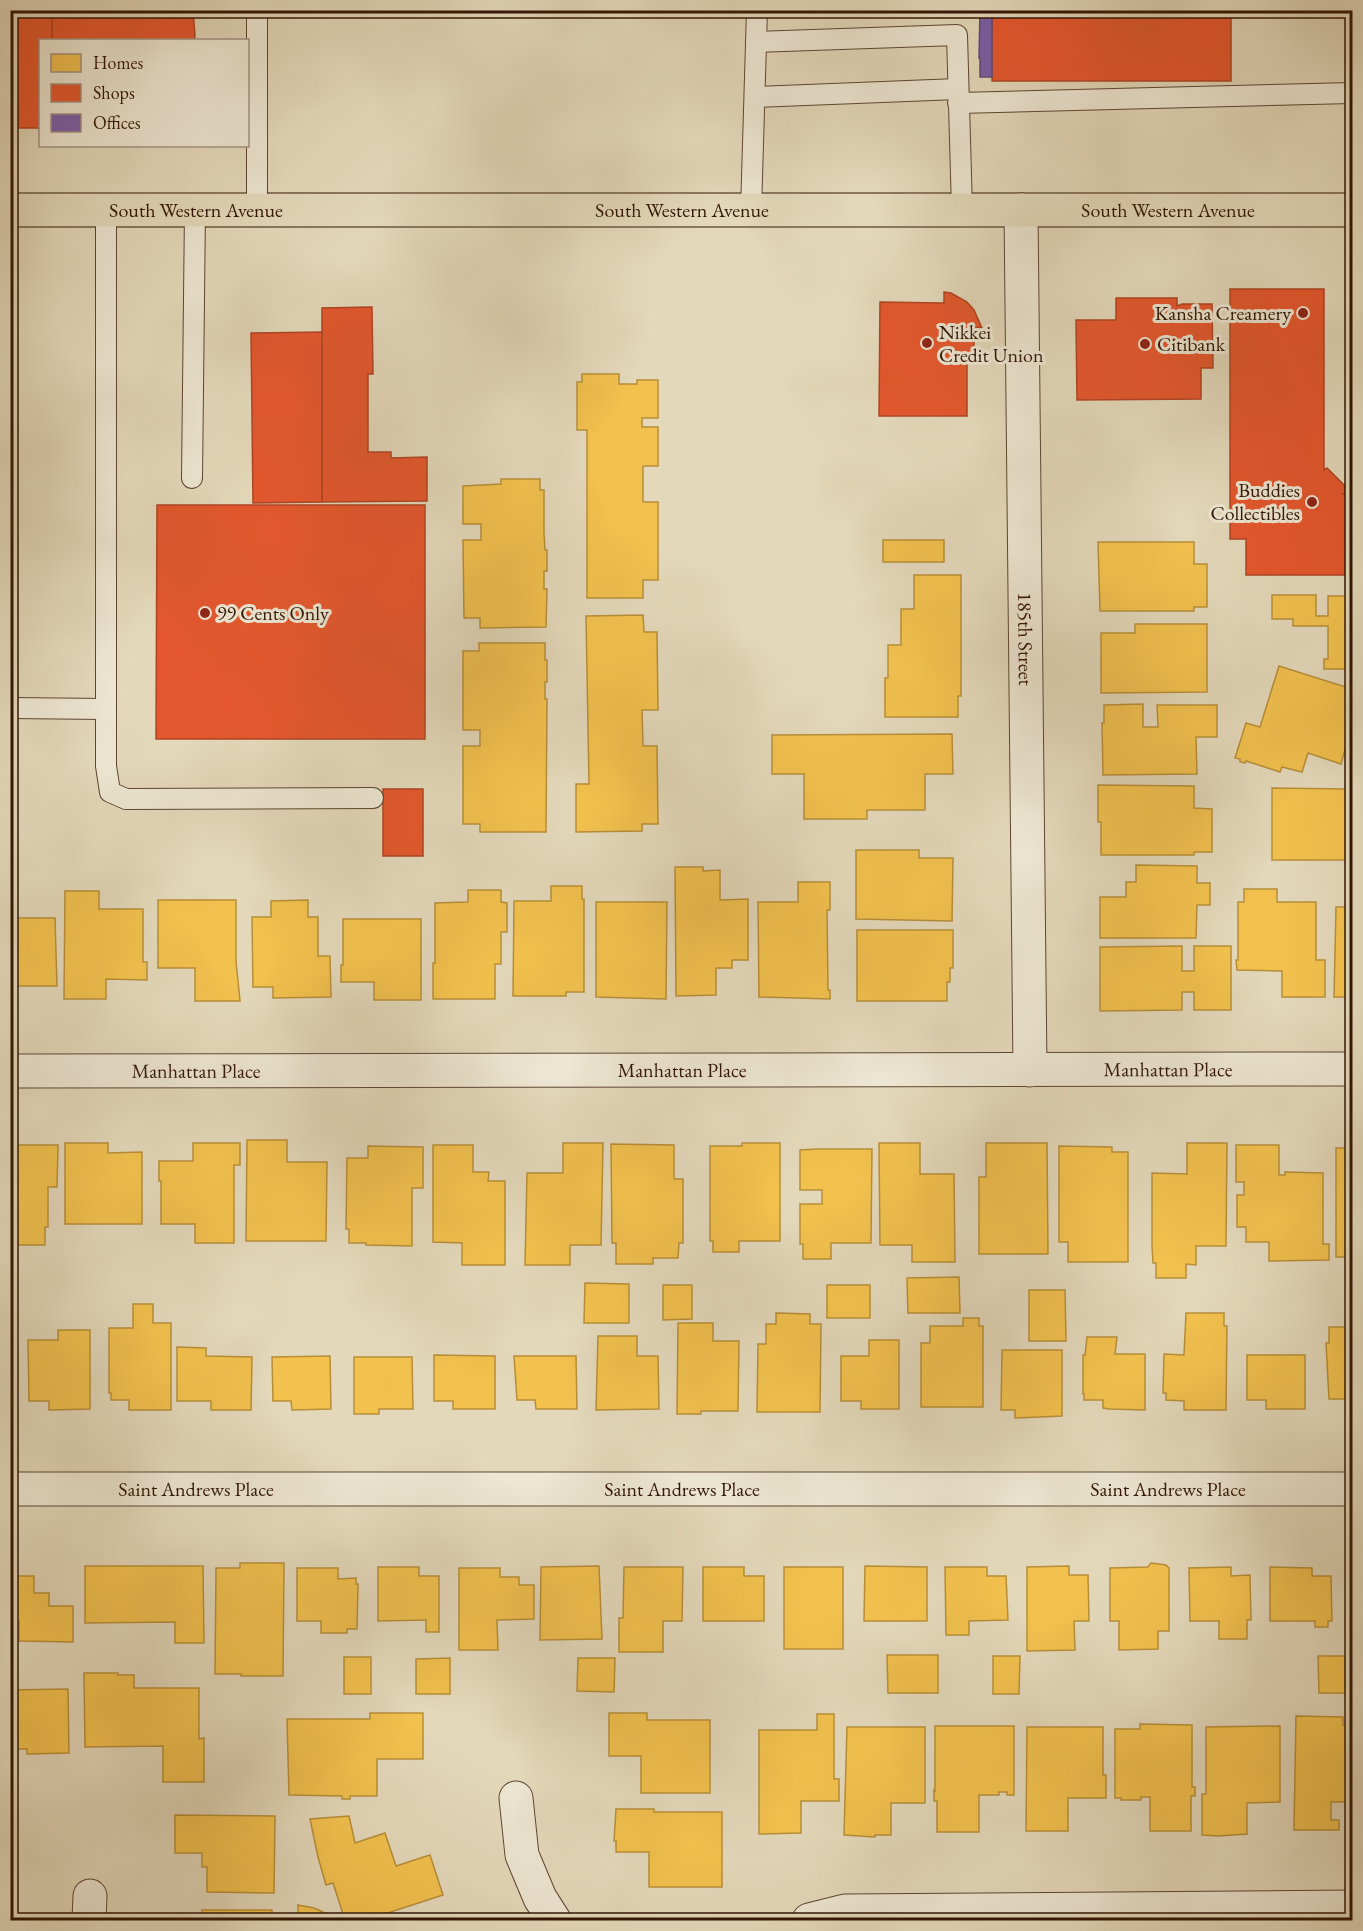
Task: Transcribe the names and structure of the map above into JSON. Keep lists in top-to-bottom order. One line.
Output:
{"streets":{"main road":["South Western Avenue"],"street":["185th Street","Manhattan Place","Saint Andrews Place"]},"crossings":[["South Western Avenue","185th Street"],["185th Street","Manhattan Place"]],"places":["Kansha Creamery","Nikkei Credit Union","Citibank","Buddies Collectibles","99 Cents Only"],"legend":["Homes","Shops","Offices"]}
